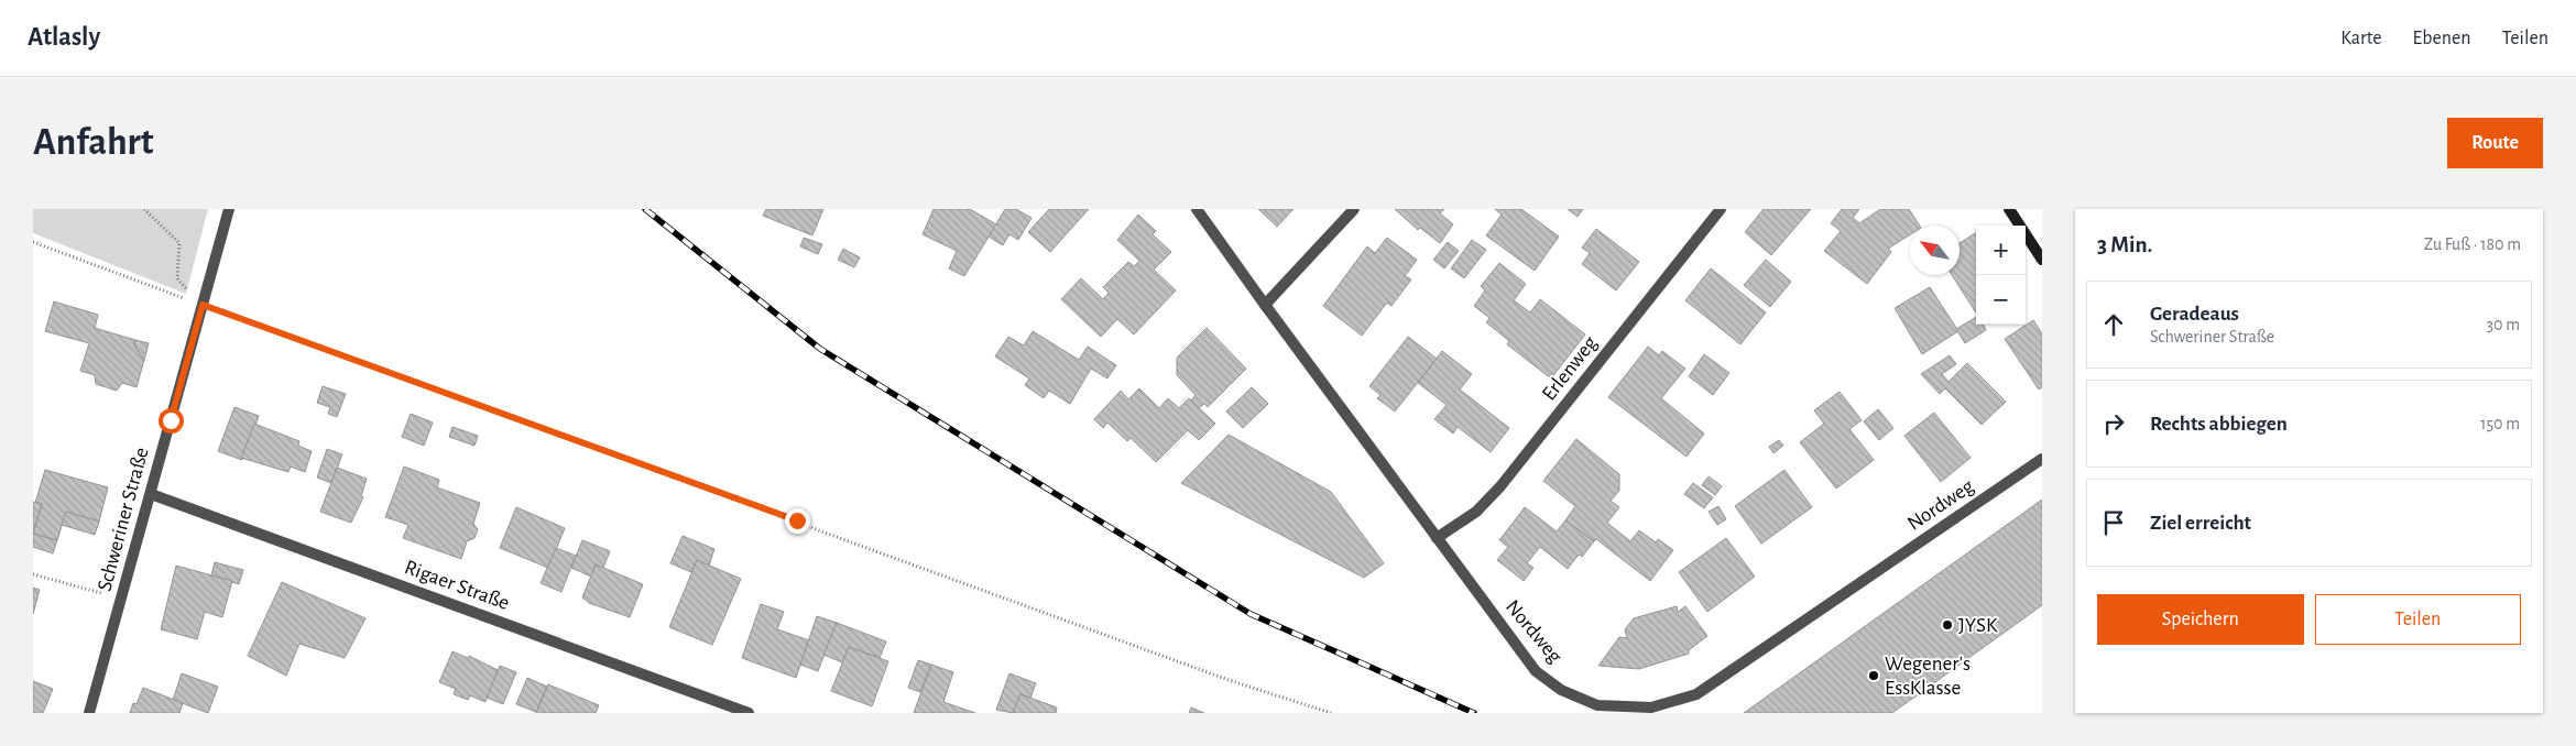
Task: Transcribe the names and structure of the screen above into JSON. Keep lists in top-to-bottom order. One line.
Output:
{"streets":{"street":["Erlenweg","Nordweg","Schweriner Straße","Rigaer Straße"]},"crossings":[["Erlenweg","Nordweg"],["Schweriner Straße","Rigaer Straße"]],"places":["JYSK","Wegener's EssKlasse"],"north":"top left","page":{"header":"Atlasly","nav":["Karte","Ebenen","Teilen"],"buttons":["Route",["Speichern","Teilen"]],"title":"Anfahrt","heading":["3 Min.","Zu Fuß · 180 m"],"map_buttons":["+","−"],"list":[["Geradeaus","Schweriner Straße","30 m"],["Rechts abbiegen","150 m"],"Ziel erreicht"]}}
